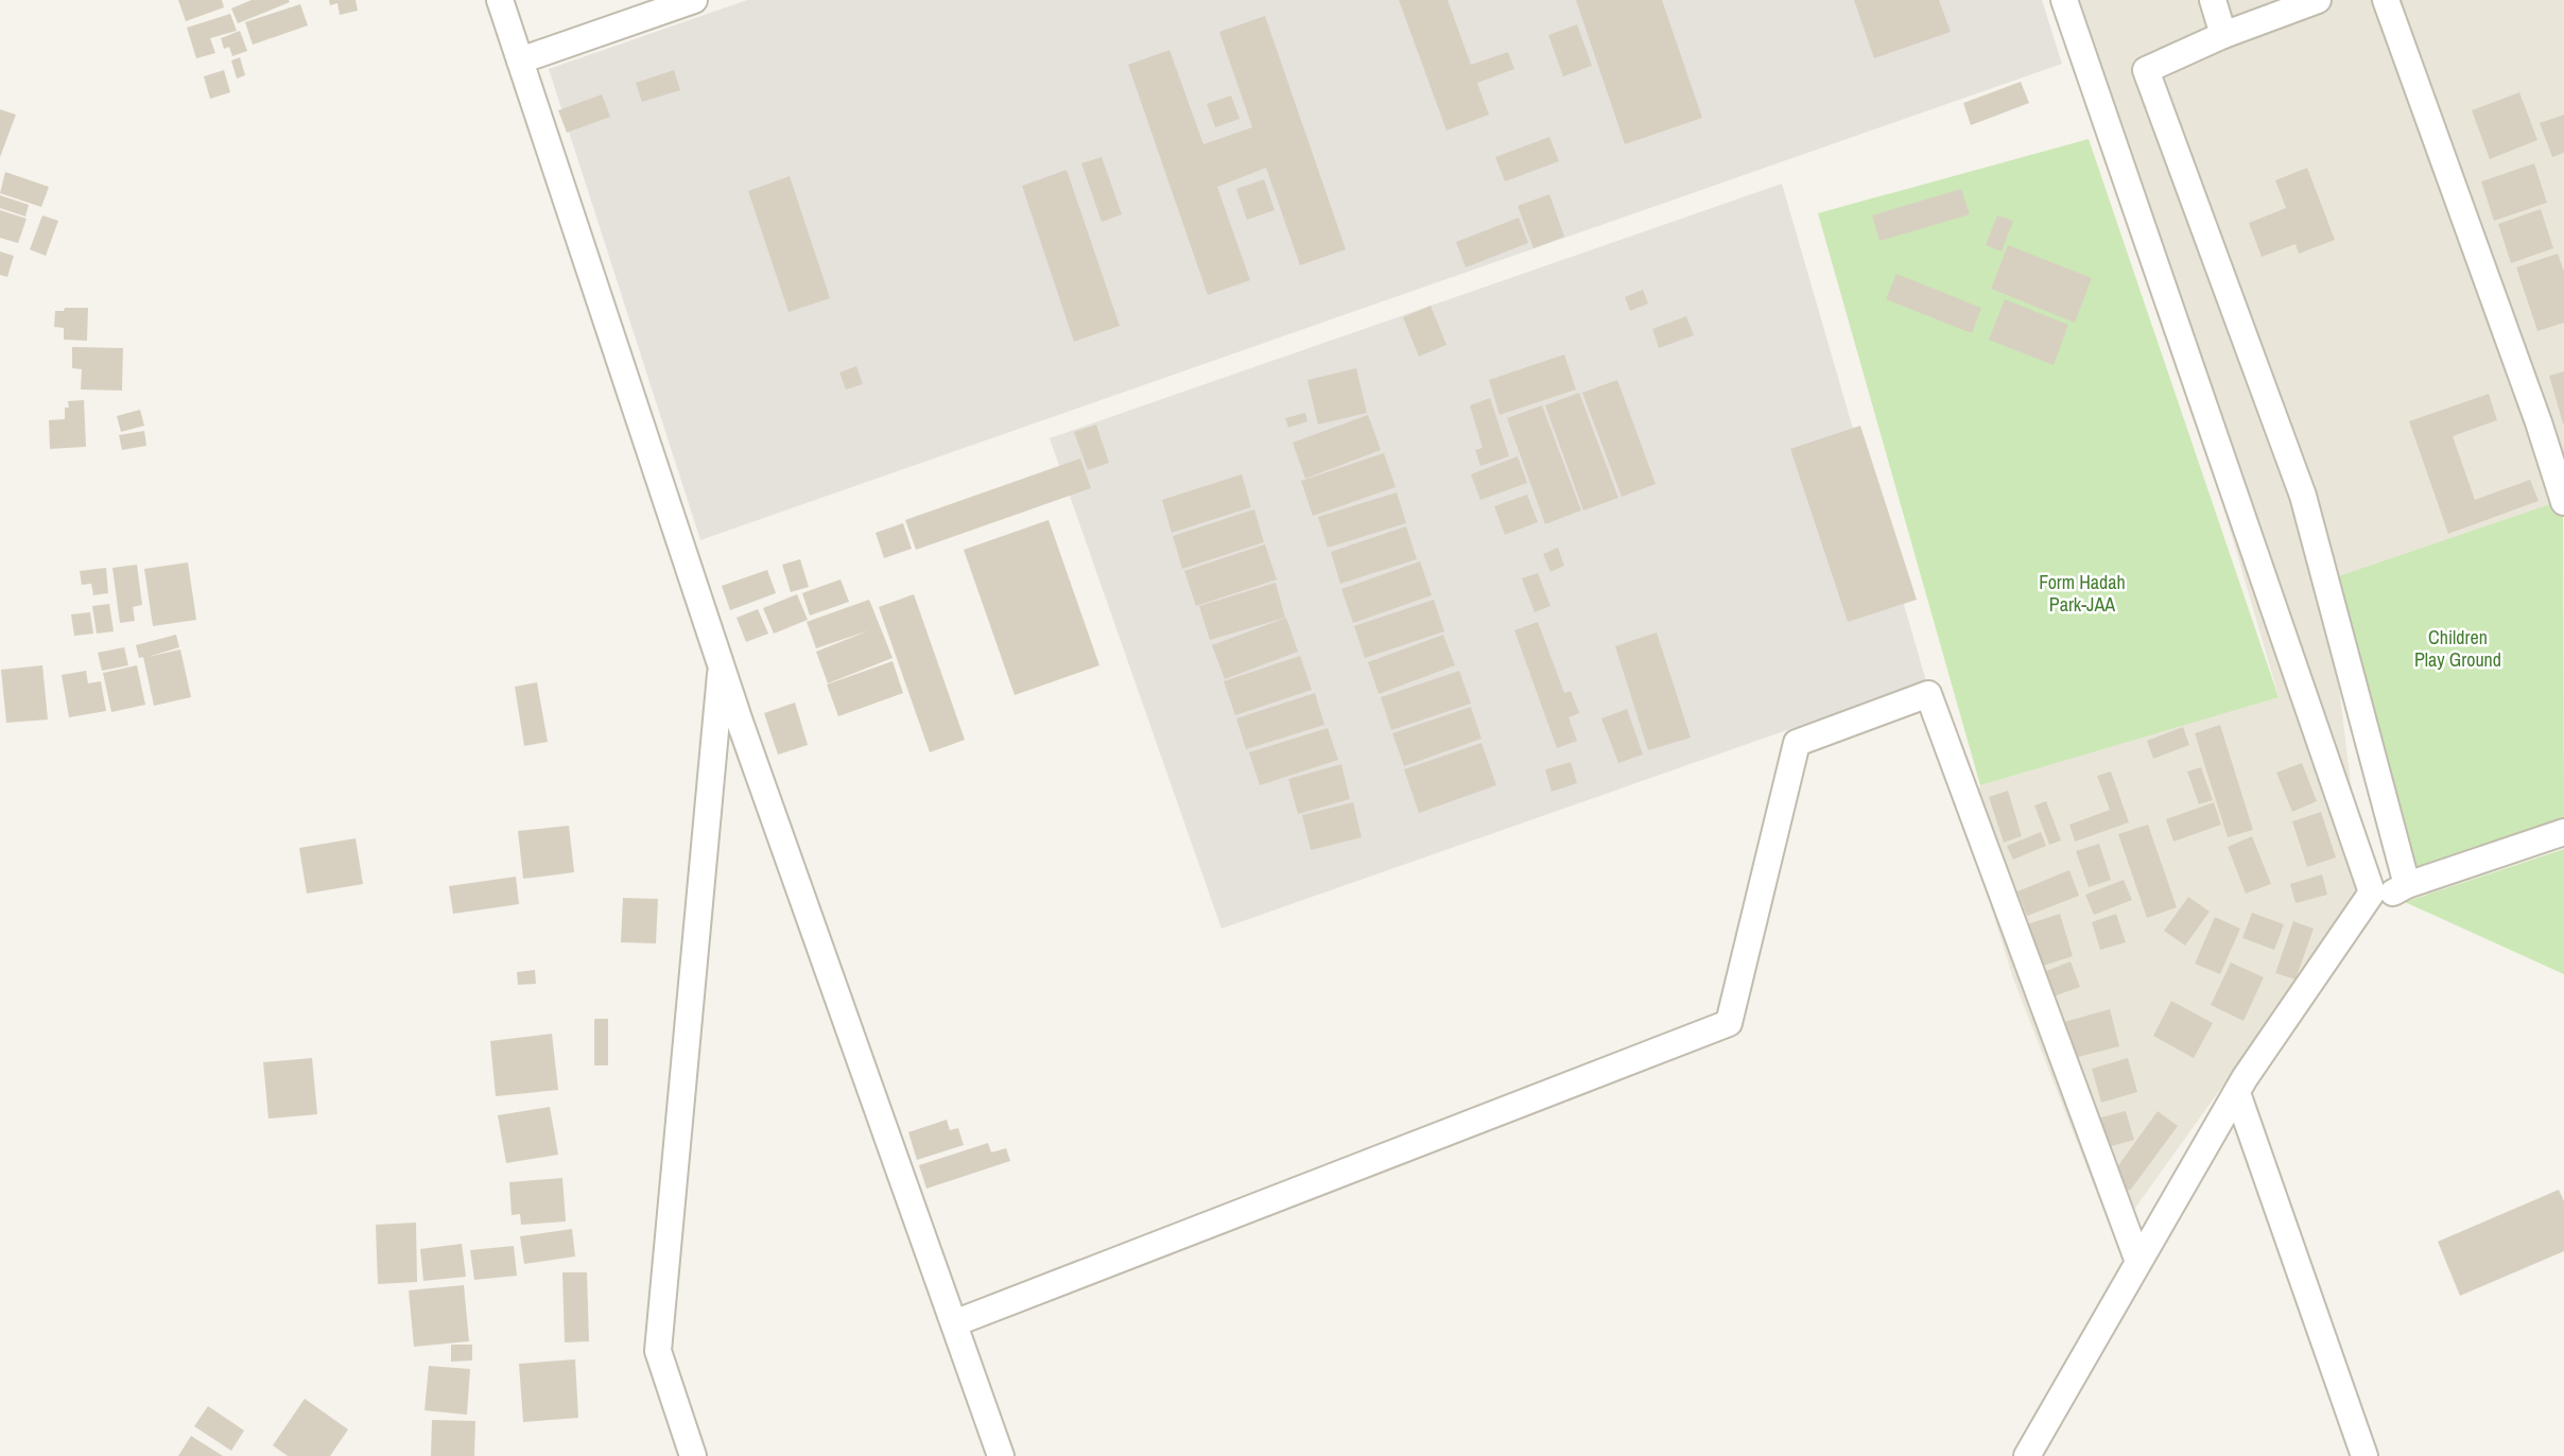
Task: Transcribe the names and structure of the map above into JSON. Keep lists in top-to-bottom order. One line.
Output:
{"parks":["Form Hadah Park-JAA","Children Play Ground"]}
